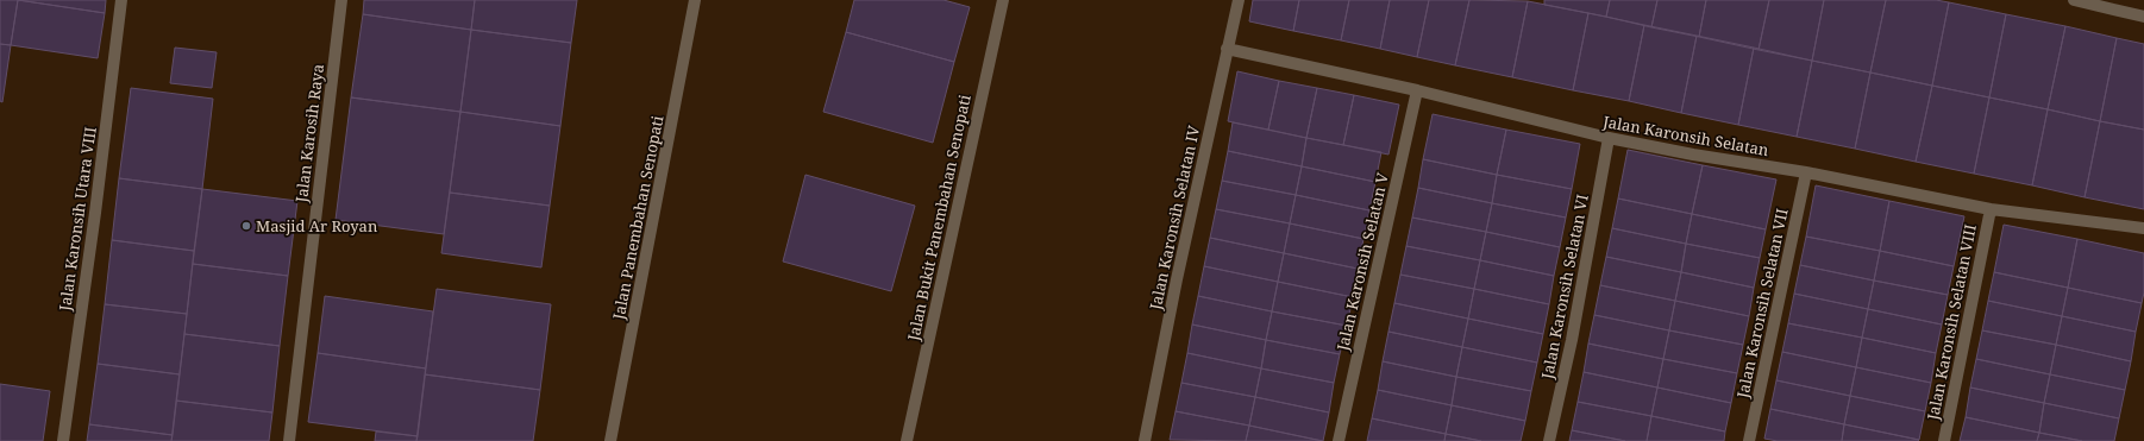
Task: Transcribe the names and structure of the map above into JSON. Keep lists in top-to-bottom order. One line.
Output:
{"streets":{"street":["Jalan Karosih Raya","Jalan Karonsih Selatan","Jalan Panembahan Senopati","Jalan Bukit Panembahan Senopati","Jalan Karonsih Selatan IV","Jalan Karonsih Utara VIII","Jalan Karonsih Selatan V","Jalan Karonsih Selatan VI","Jalan Karonsih Selatan VII","Jalan Karonsih Selatan VIII"]},"crossings":[["Jalan Karonsih Selatan","Jalan Karonsih Selatan IV"],["Jalan Karonsih Selatan","Jalan Karonsih Selatan V"],["Jalan Karonsih Selatan","Jalan Karonsih Selatan VI"],["Jalan Karonsih Selatan","Jalan Karonsih Selatan VII"],["Jalan Karonsih Selatan","Jalan Karonsih Selatan VIII"]],"places":["Masjid Ar Royan"]}
